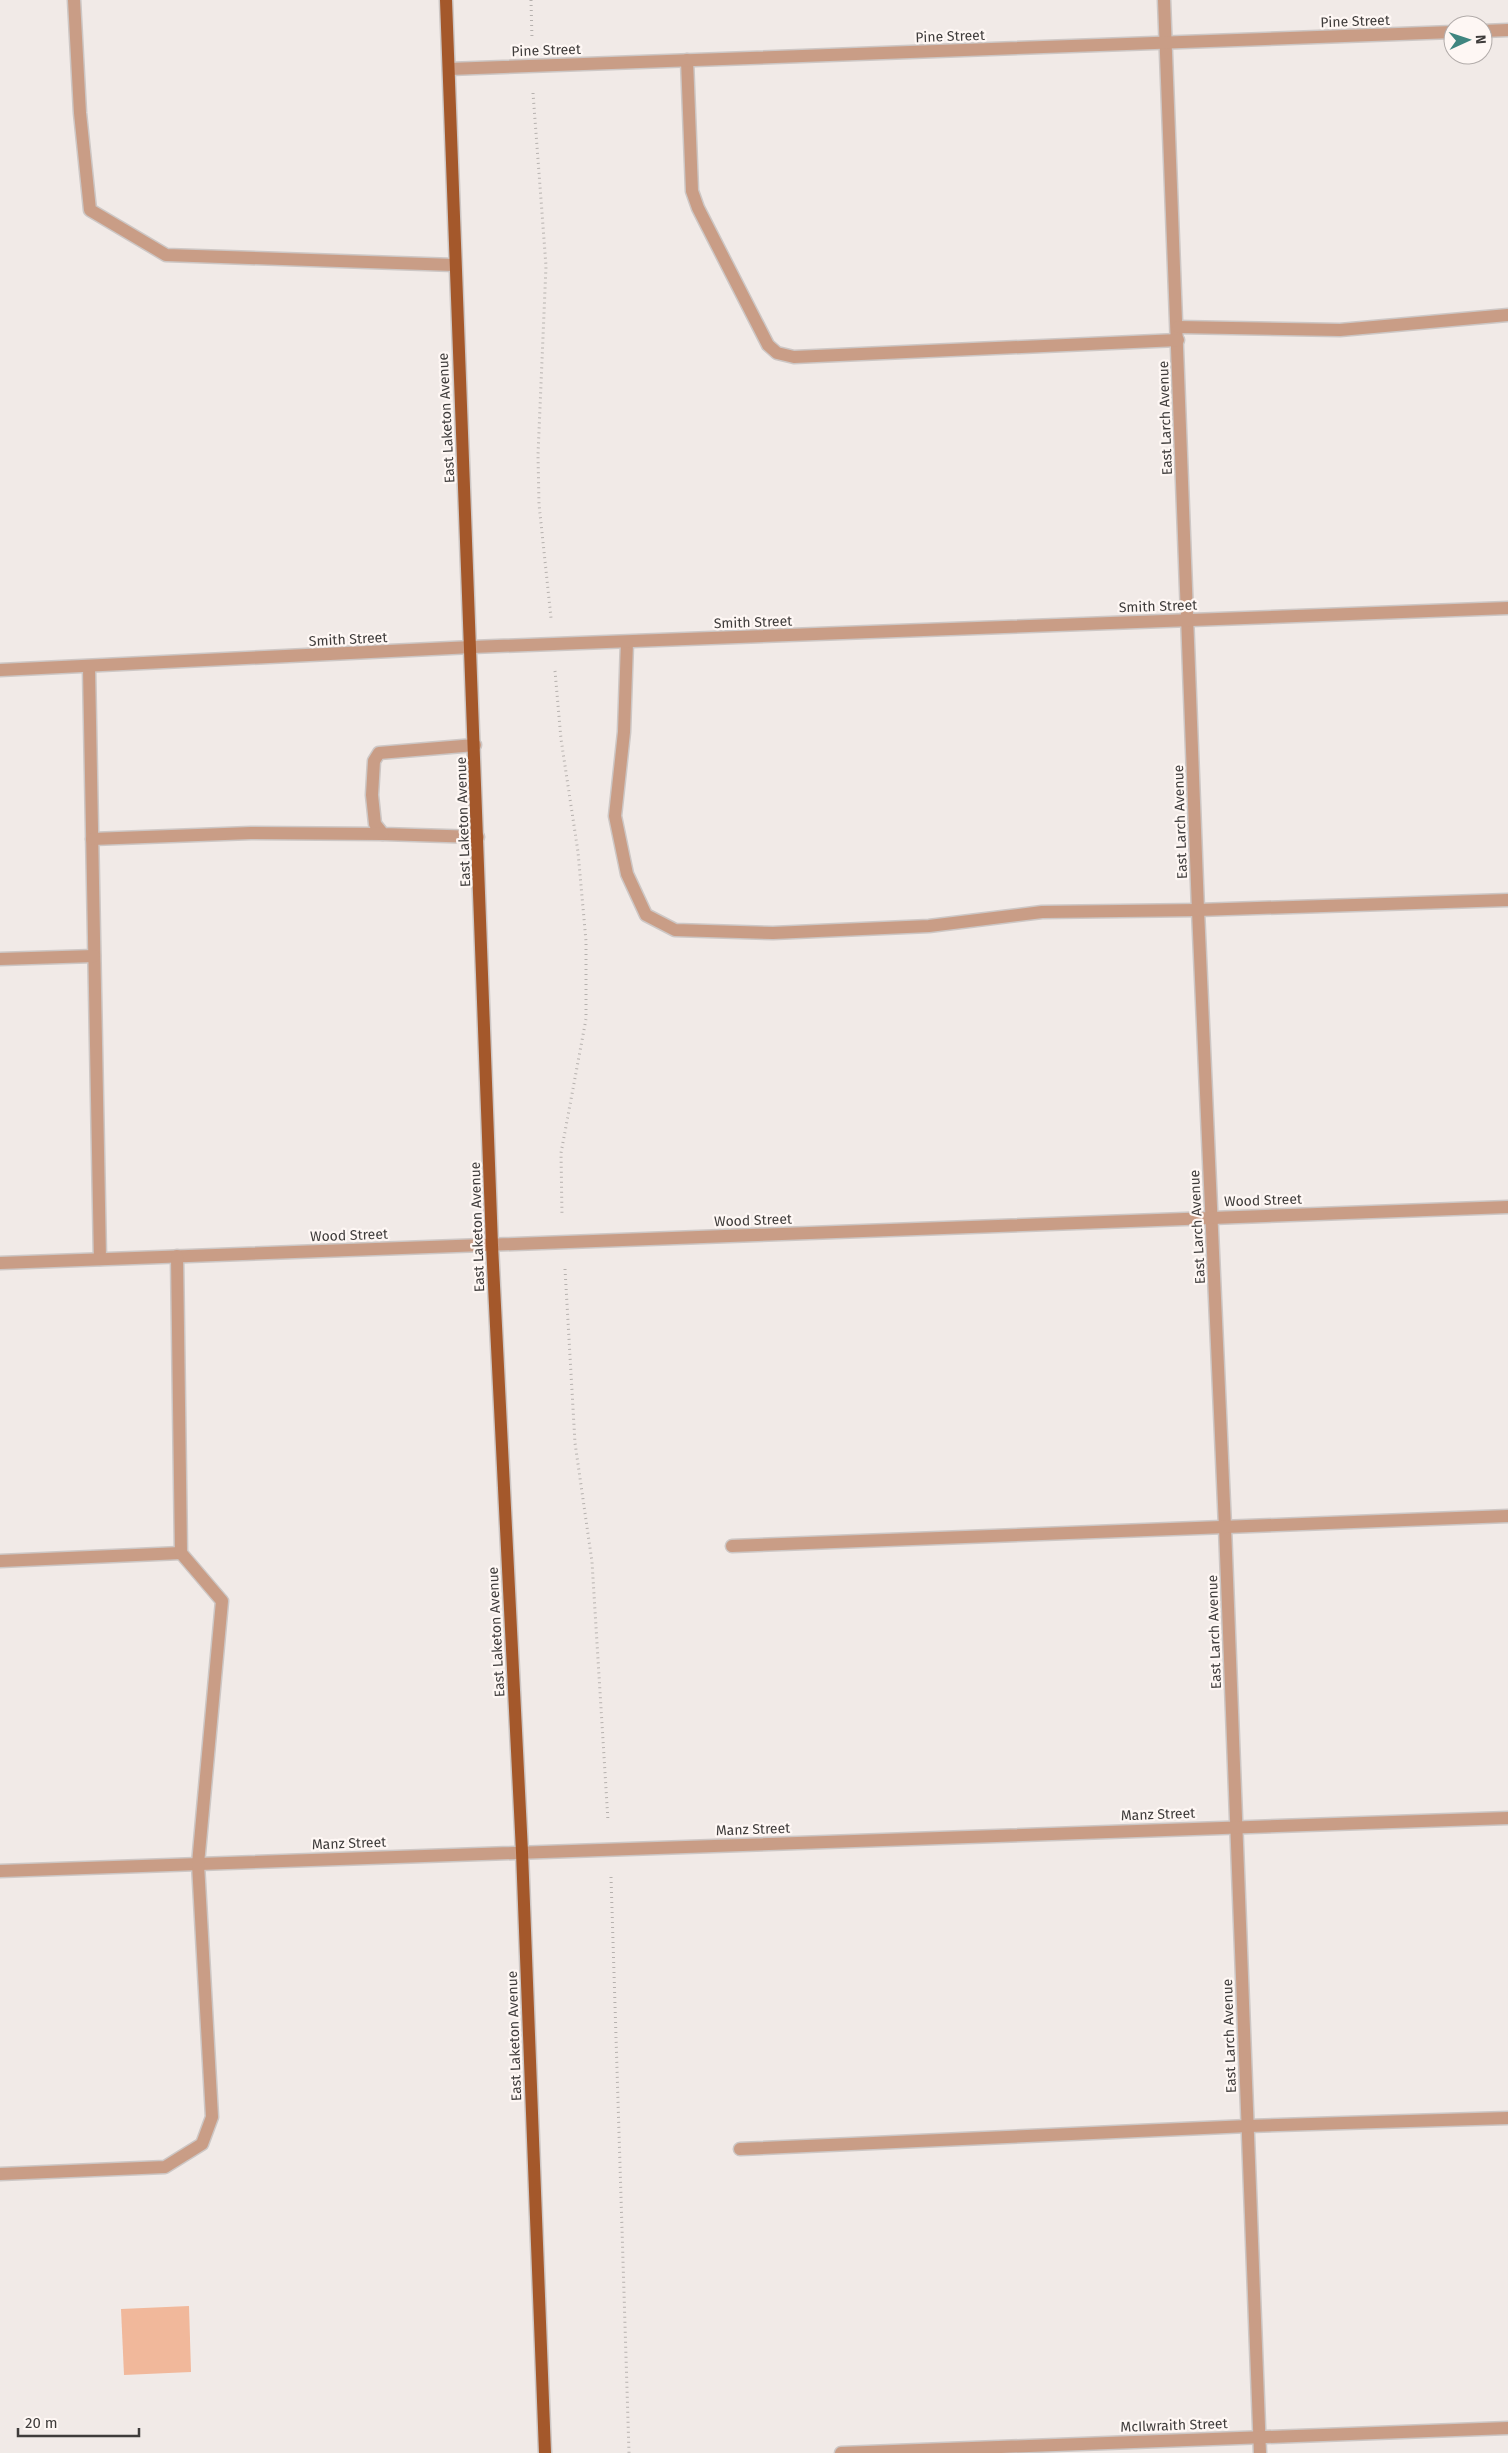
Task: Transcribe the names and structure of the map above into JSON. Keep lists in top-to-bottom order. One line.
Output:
{"streets":{"main road":["East Laketon Avenue"],"street":["Pine Street","East Larch Avenue","Smith Street","Wood Street","Manz Street","McIlwraith Street"]},"crossings":[["Pine Street","East Laketon Avenue"],["Pine Street","East Larch Avenue"],["East Laketon Avenue","Smith Street"],["East Laketon Avenue","Wood Street"],["East Laketon Avenue","Manz Street"],["East Larch Avenue","Smith Street"],["East Larch Avenue","Wood Street"],["East Larch Avenue","Manz Street"],["East Larch Avenue","McIlwraith Street"]],"scale_bar":"20 m","north":"right"}
